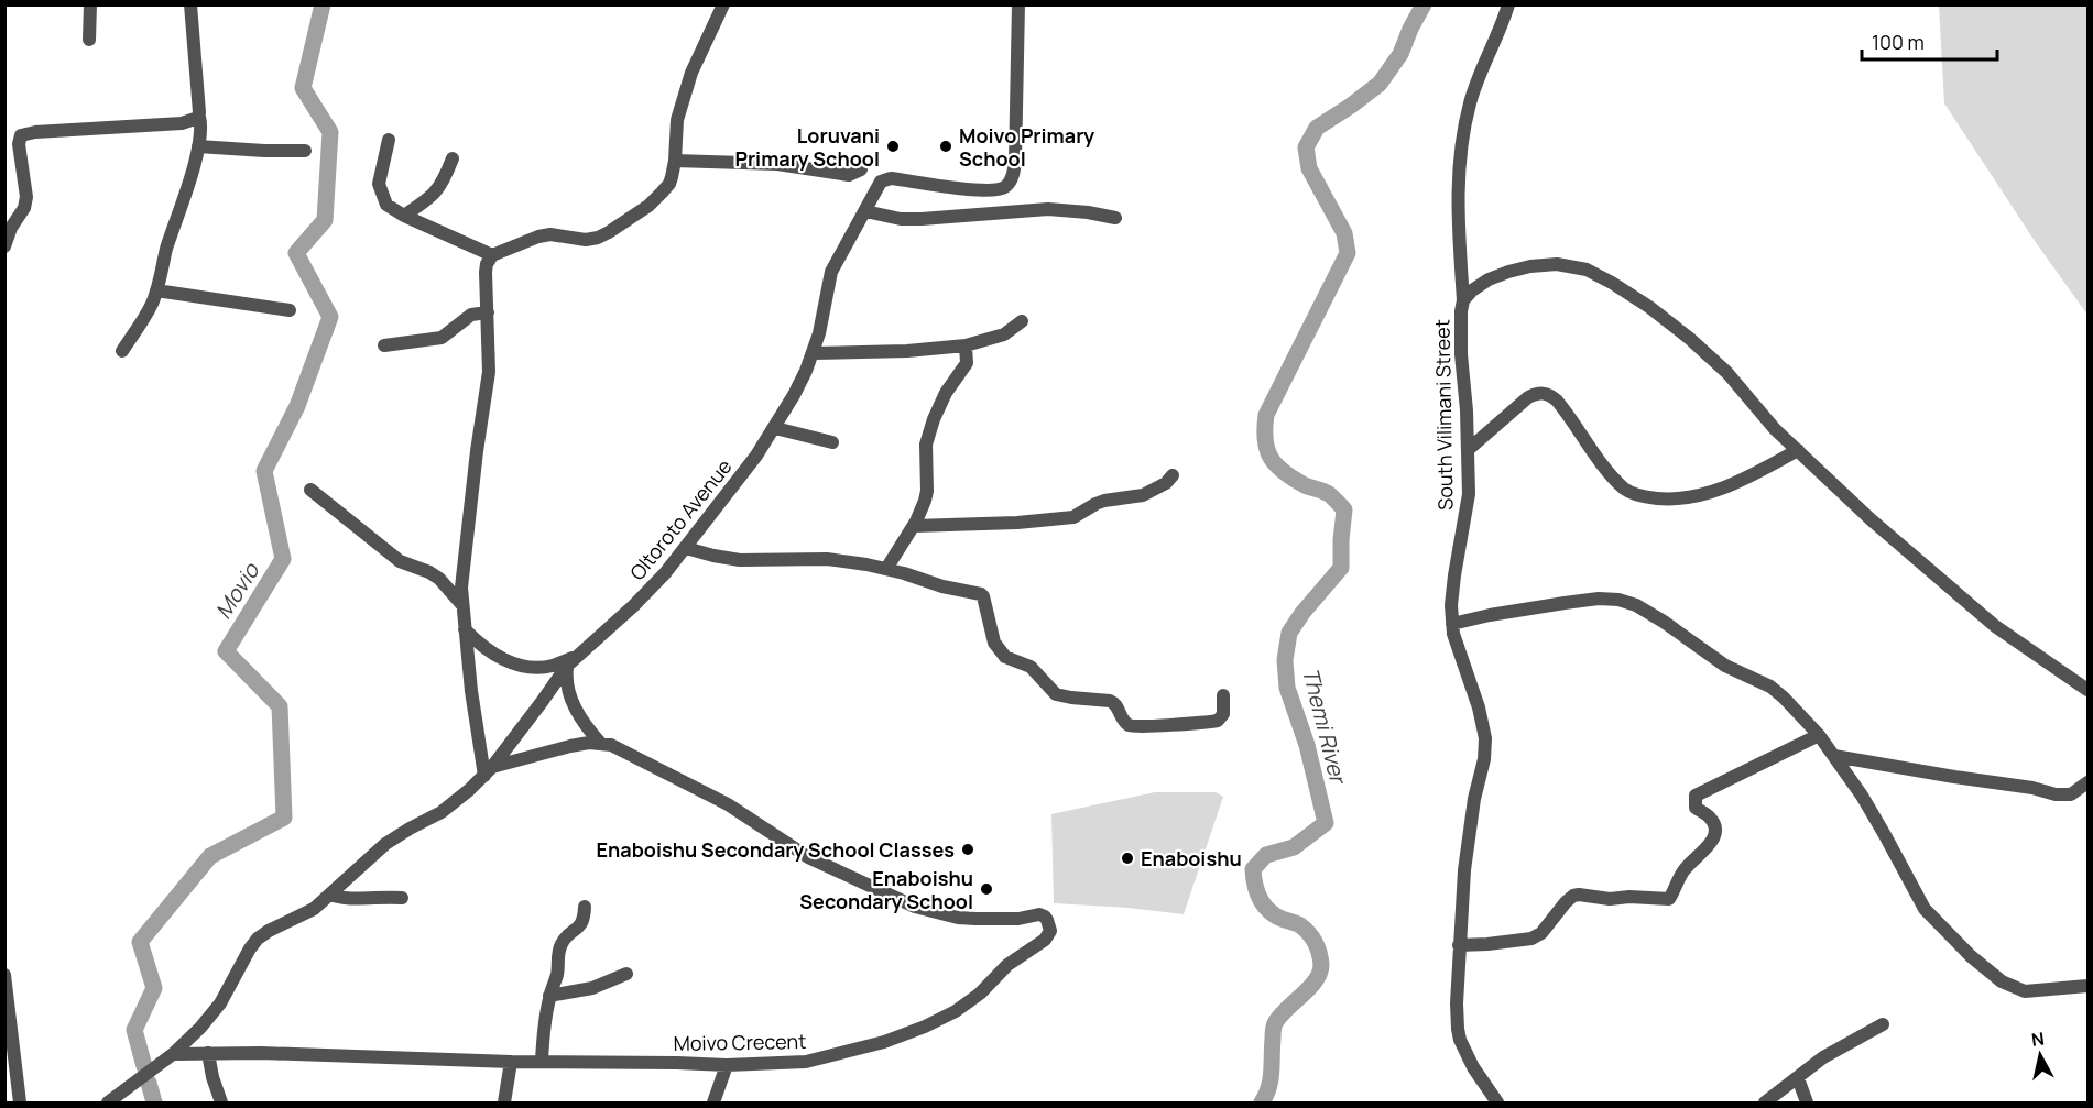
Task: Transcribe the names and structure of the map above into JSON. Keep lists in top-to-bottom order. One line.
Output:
{"streets":{"street":["South Vilimani Street","Oltoroto Avenue","Moivo Crecent"]},"crossings":[["Oltoroto Avenue","Moivo Crecent"]],"water":["Movio","Themi River"],"places":["Loruvani Primary School","Moivo Primary School","Enaboishu Secondary School Classes","Enaboishu","Enaboishu Secondary School"],"scale_bar":"100 m","north":"top"}
